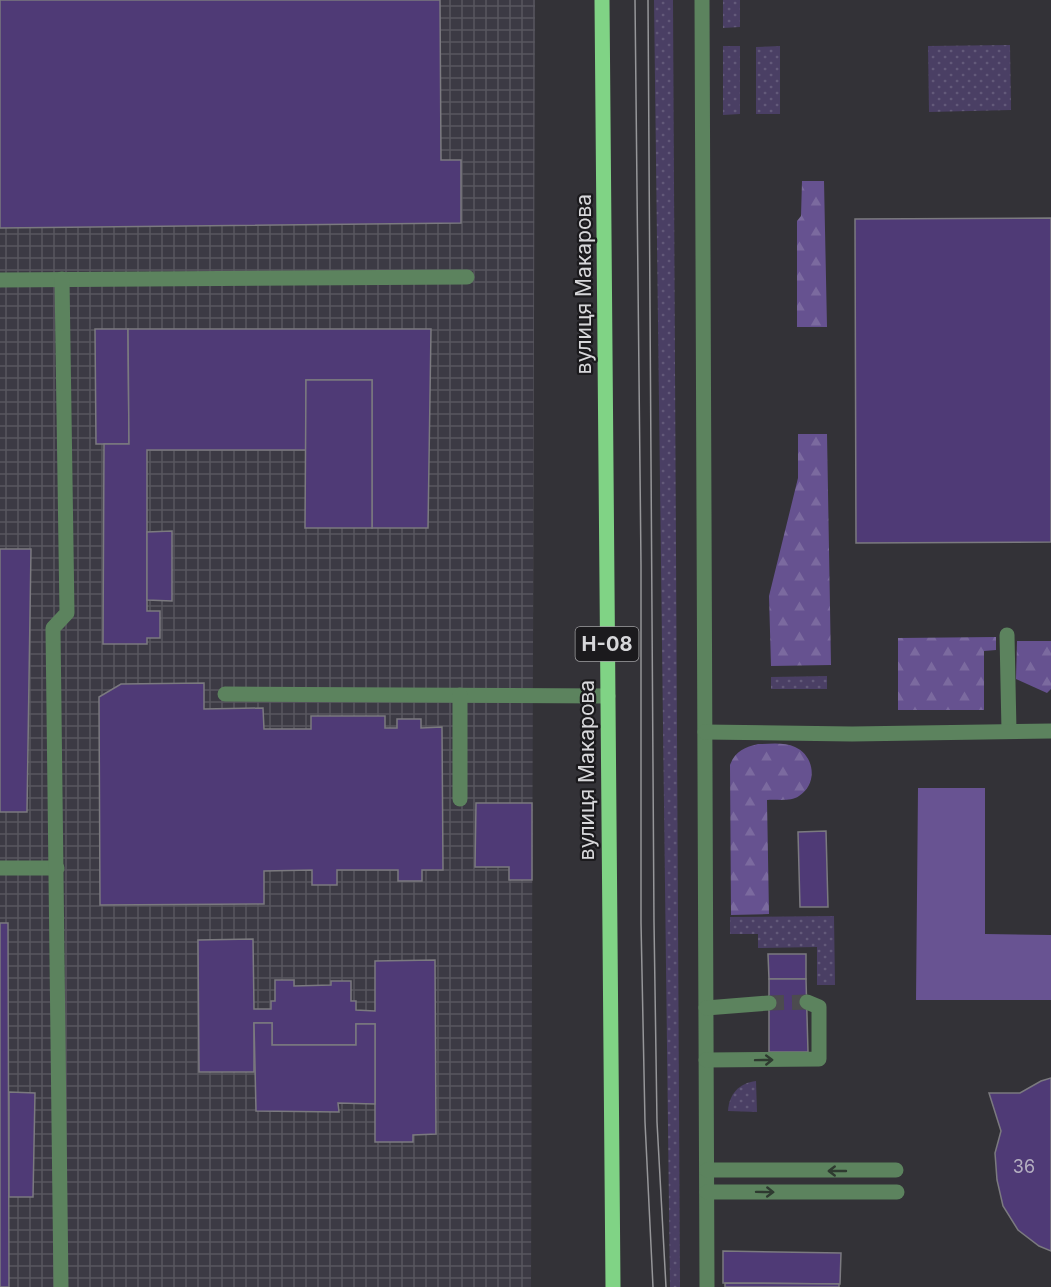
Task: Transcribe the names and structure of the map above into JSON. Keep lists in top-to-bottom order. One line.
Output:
{"streets":{"main road":["вулиця Макарова","Н-08"]},"house_numbers":["36"]}
